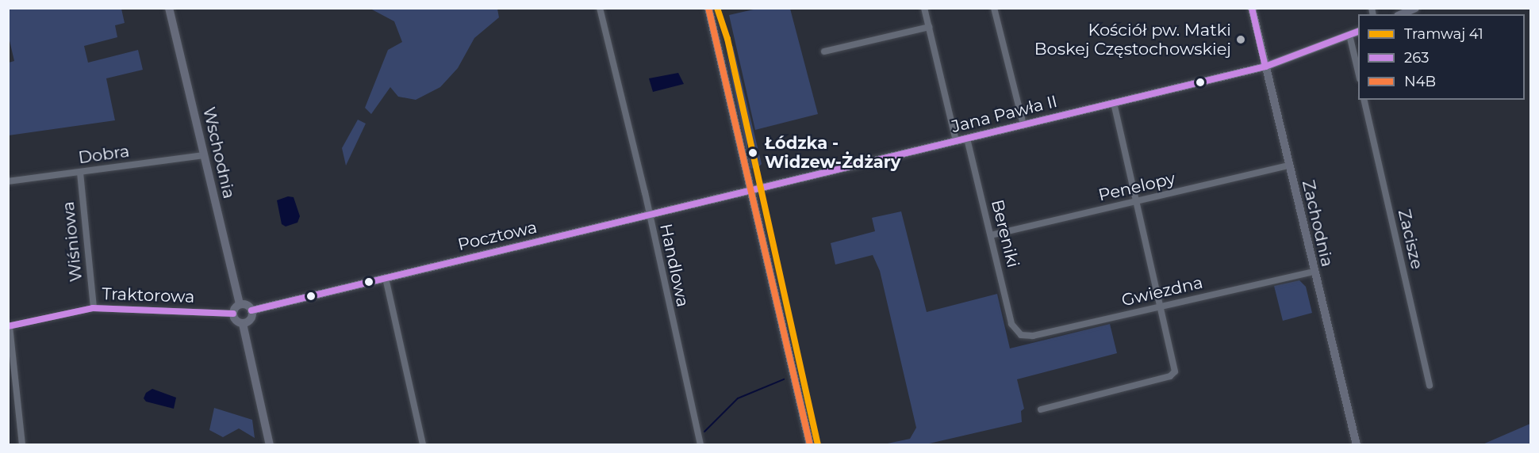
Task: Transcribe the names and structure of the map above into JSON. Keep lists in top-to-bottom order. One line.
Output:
{"streets":{"street":["Jana Pawła II","Wschodnia","Dobra","Penelopy","Zachodnia","Bereniki","Pocztowa","Zacisze","Wiśniowa","Handlowa","Gwiezdna","Traktorowa"]},"crossings":[["Jana Pawła II","Zachodnia"],["Jana Pawła II","Bereniki"],["Jana Pawła II","Pocztowa"],["Wschodnia","Dobra"],["Wschodnia","Pocztowa"],["Wschodnia","Traktorowa"],["Dobra","Wiśniowa"],["Penelopy","Zachodnia"],["Penelopy","Bereniki"],["Zachodnia","Gwiezdna"],["Bereniki","Gwiezdna"],["Pocztowa","Handlowa"],["Pocztowa","Traktorowa"],["Wiśniowa","Traktorowa"]],"places":["Kościół pw. Matki Boskej Częstochowskiej","Łódzka - Widzew-Żdżary"],"lines":["tram line 41","transit line 263","transit line N4B"],"legend":["Tramwaj 41","263","N4B"]}
